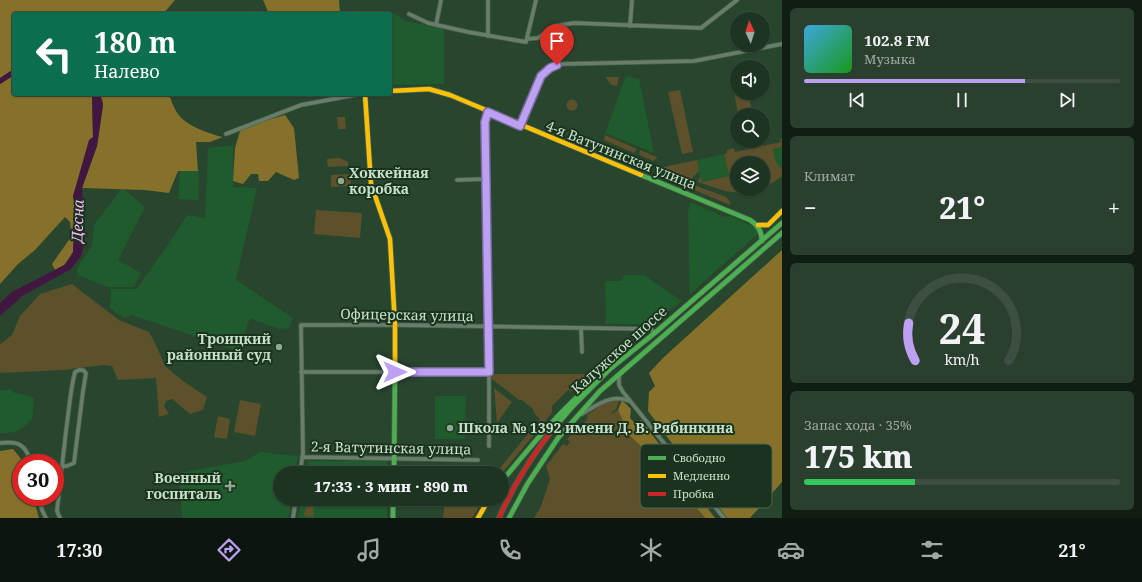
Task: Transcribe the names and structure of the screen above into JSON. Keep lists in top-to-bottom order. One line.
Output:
{"streets":{"main road":["4-я Ватутинская улица","Калужское шоссе"],"street":["Офицерская улица","2-я Ватутинская улица"]},"crossings":[["Офицерская улица","Калужское шоссе"]],"water":["Десна"],"places":{"other":["Хоккейная коробка","Троицкий районный суд","Школа № 1392 имени Д. В. Рябинкина"],"health":["Военный госпиталь"]},"legend":["Свободно","Медленно","Пробка"],"north":"top","page":{"turn":["180 m","Налево"],"song":["102.8 FM","Музыка"],"tile":["Климат",["Запас хода · 35%","175 km"]],"heat":["−","21°","+"],"limit":"30","trip":"17:33 · 3 мин · 890 m","tabs":["17:30","21°"],"gauge":["24","km/h"]}}
